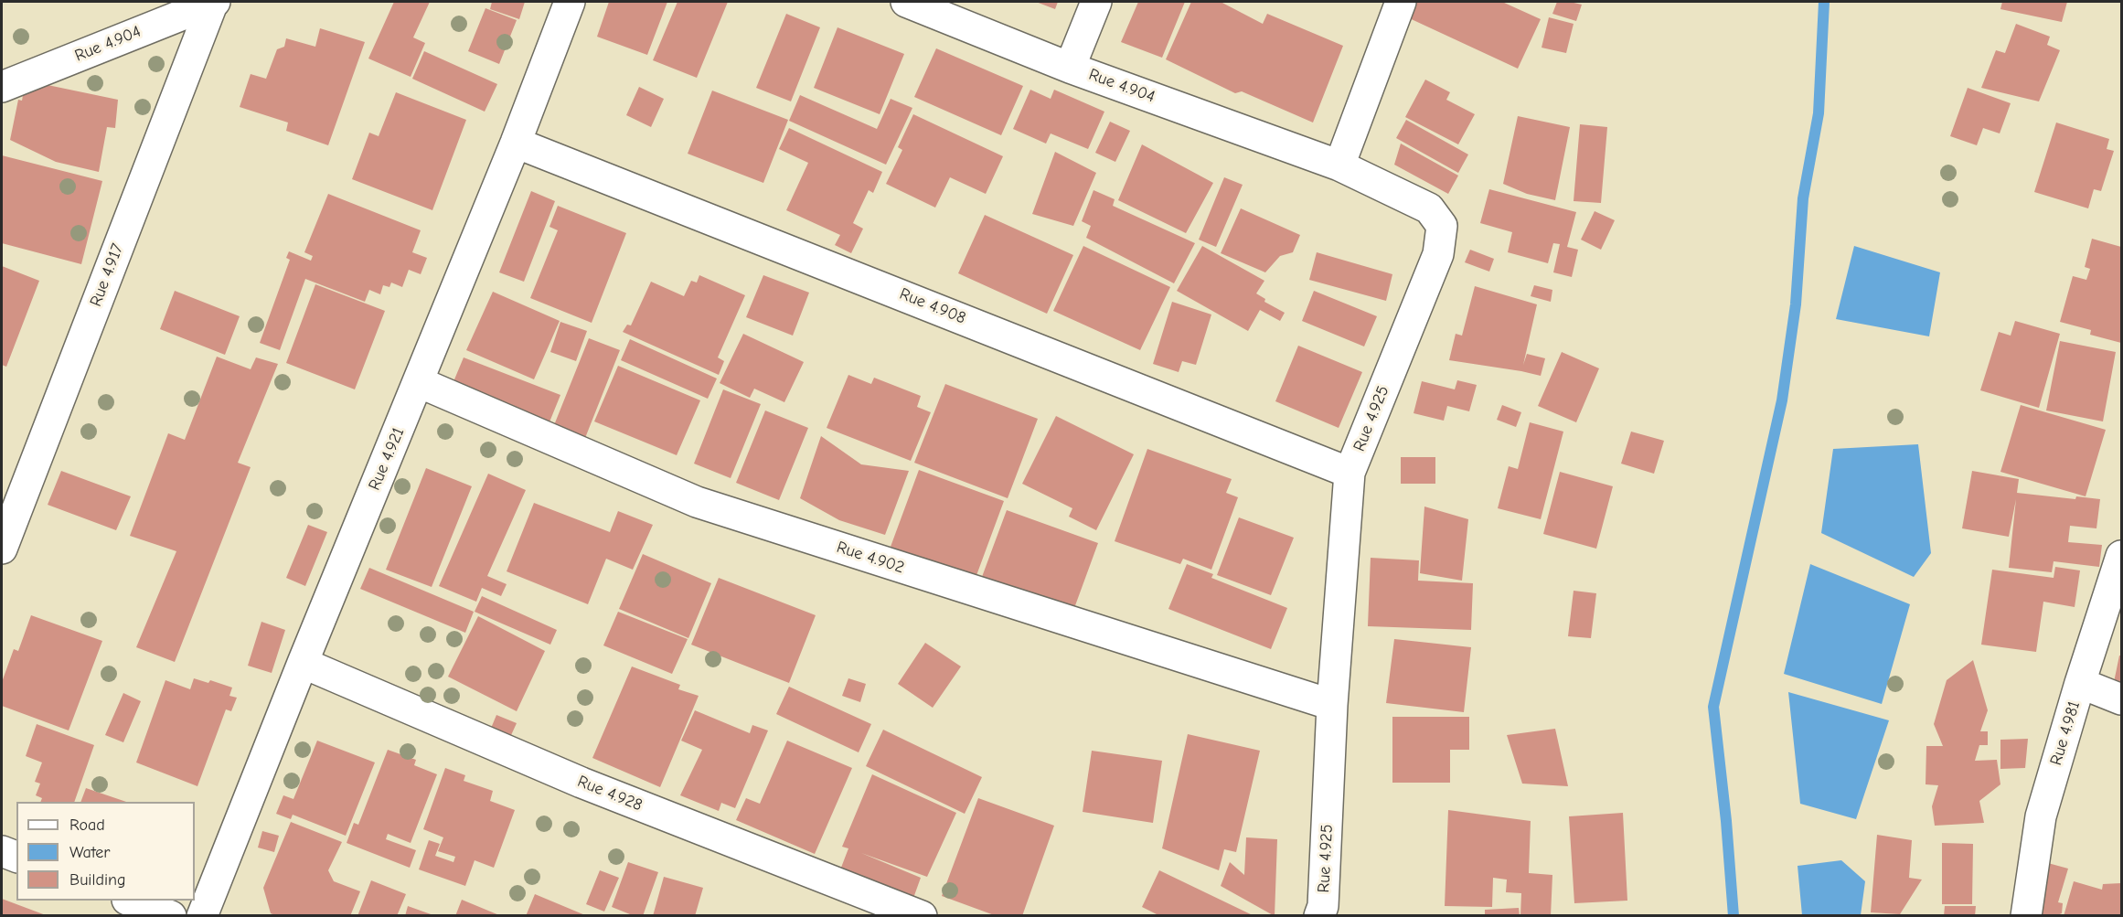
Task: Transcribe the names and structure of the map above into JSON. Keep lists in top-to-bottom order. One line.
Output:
{"streets":{"street":["Rue 4.904","Rue 4.917","Rue 4.908","Rue 4.925","Rue 4.921","Rue 4.902","Rue 4.981","Rue 4.928"]},"crossings":[["Rue 4.904","Rue 4.917"],["Rue 4.904","Rue 4.925"],["Rue 4.908","Rue 4.925"],["Rue 4.908","Rue 4.921"],["Rue 4.925","Rue 4.902"],["Rue 4.921","Rue 4.902"],["Rue 4.921","Rue 4.928"]],"legend":["Road","Water","Building"]}
